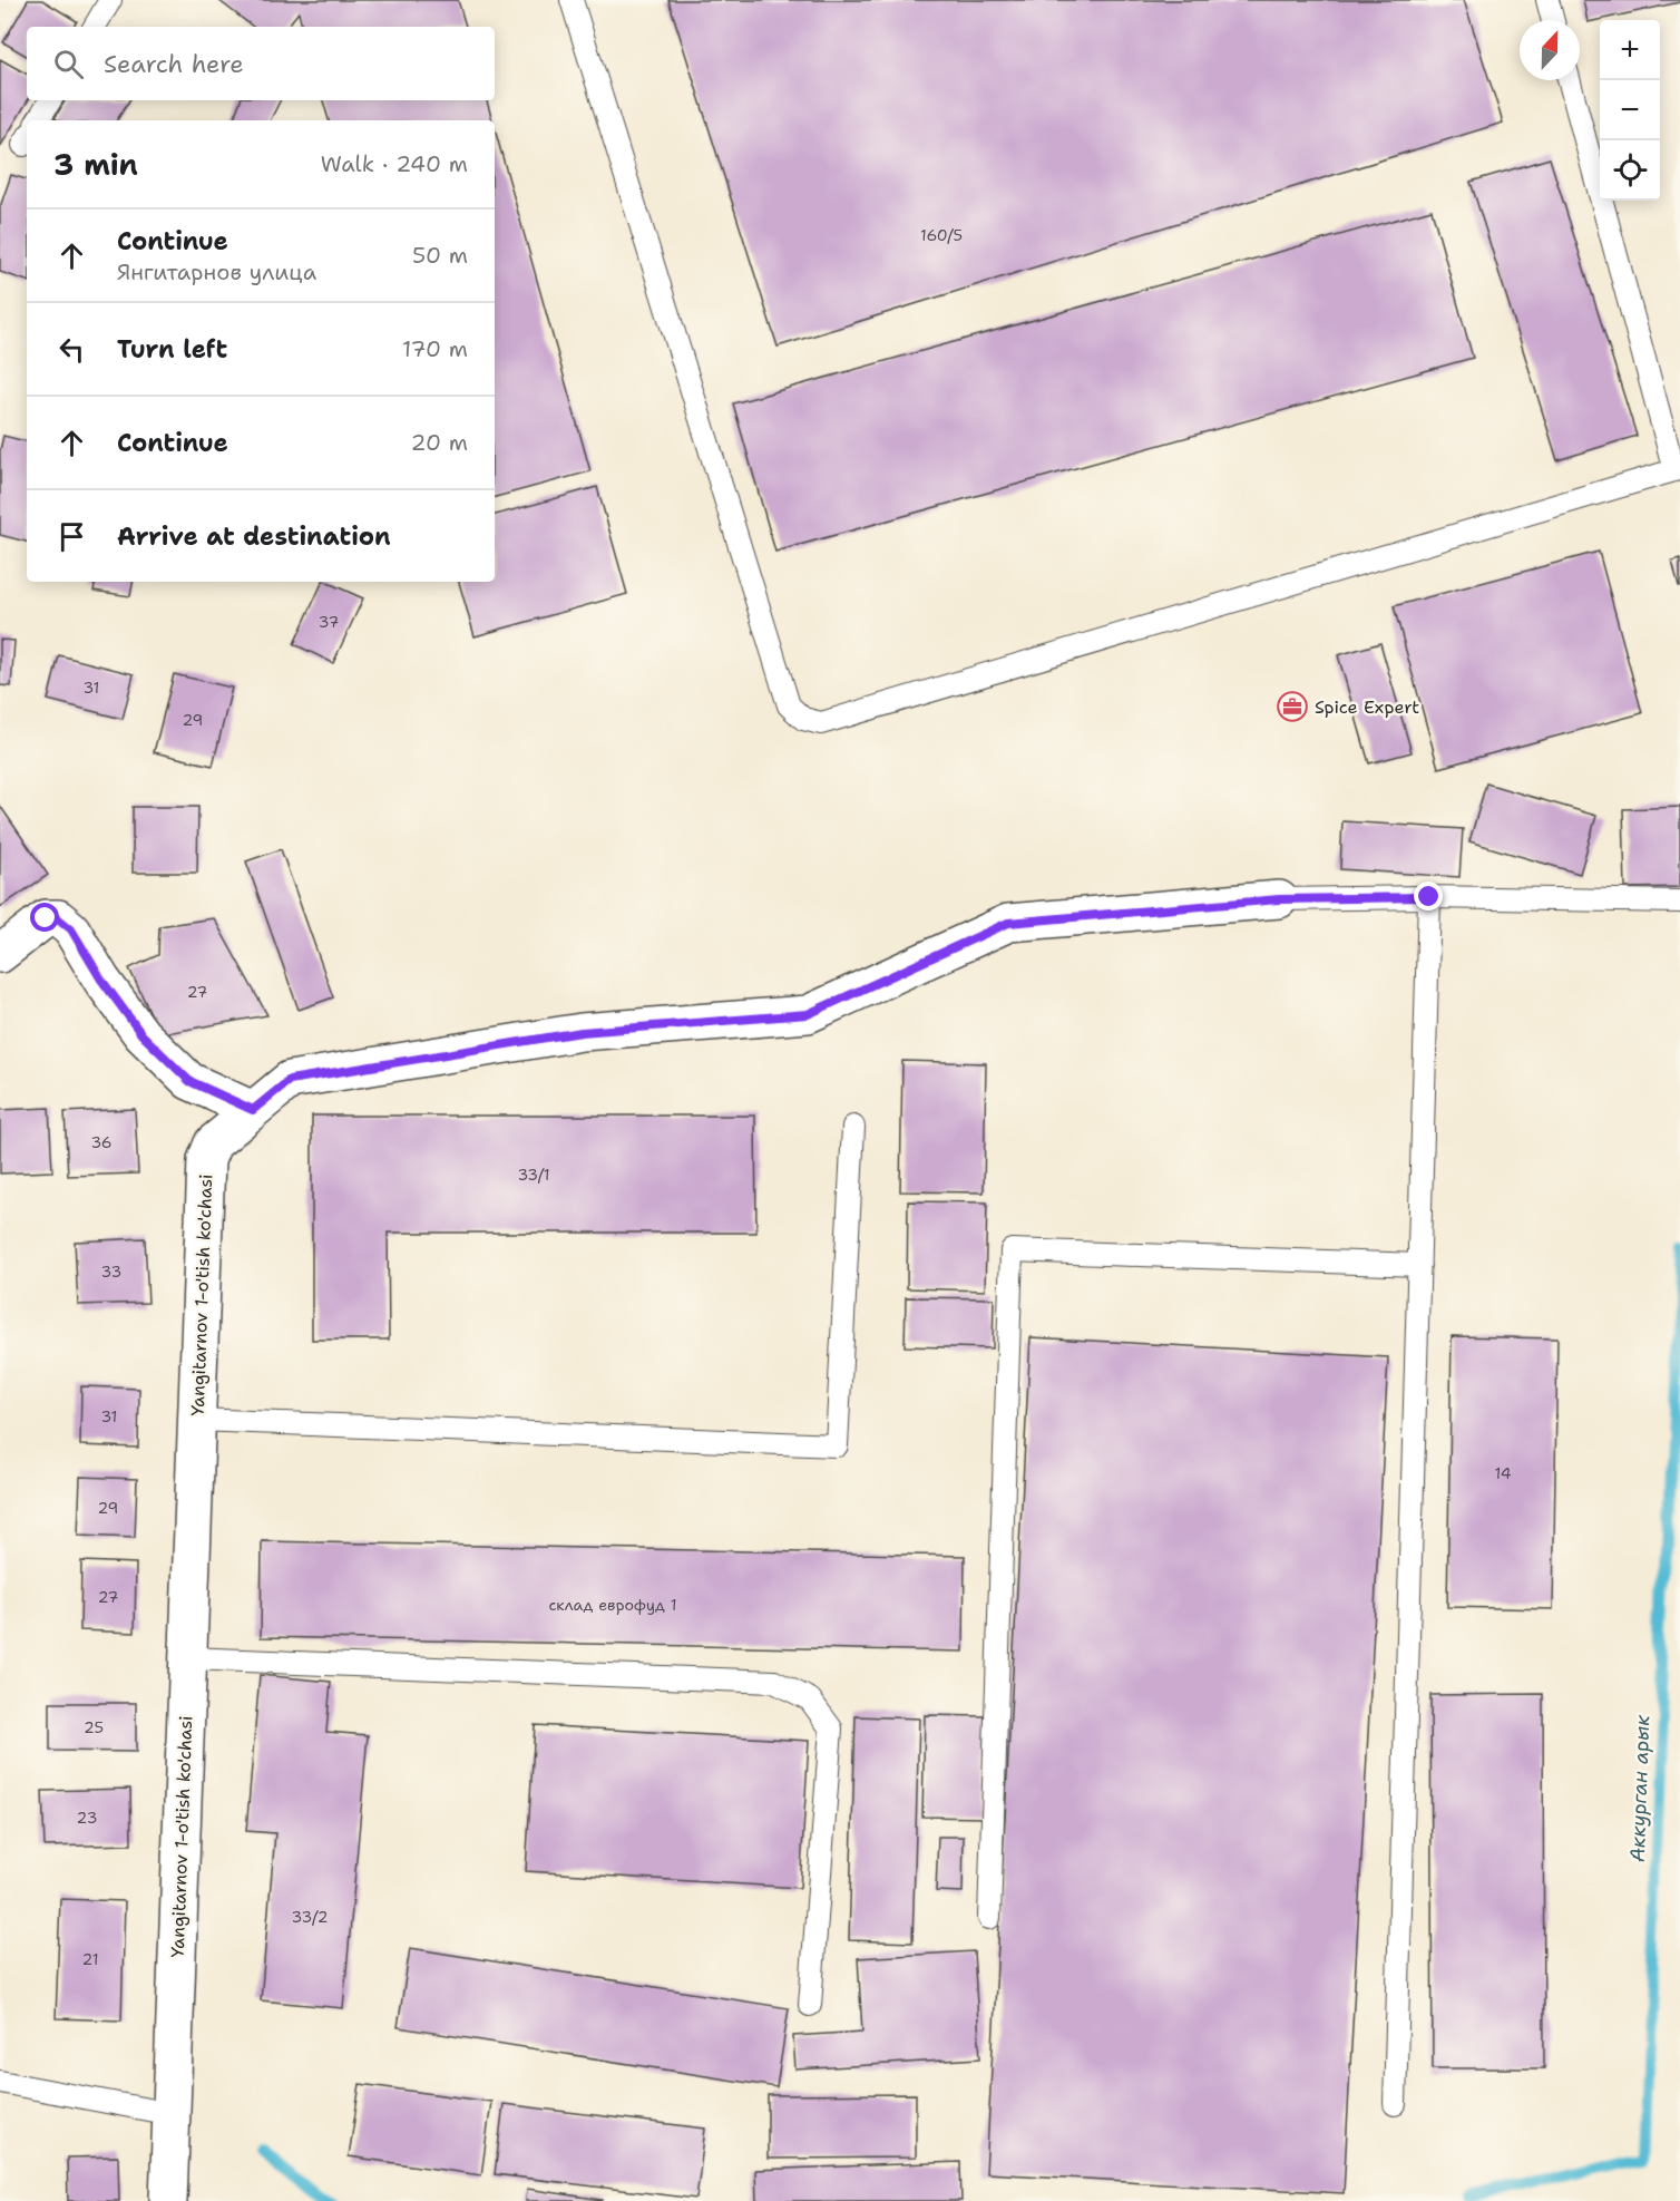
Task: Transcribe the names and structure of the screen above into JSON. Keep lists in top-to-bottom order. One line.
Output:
{"streets":{"street":["Yangitarnov 1-o'tish ko'chasi"]},"water":["Аккурган арык"],"places":{"office":["Spice Expert"]},"house_numbers":["160/5","37","31","29","27","36","33/1","33","31","14","29","27","склад еврофуд 1","25","23","33/2","21"],"north":"top","page":{"map_buttons":["+","−"],"search":"Search here","heading":["3 min","Walk · 240 m"],"list":[["Continue","Янгитарнов улица","50 m"],["Turn left","170 m"],["Continue","20 m"],"Arrive at destination"]}}
